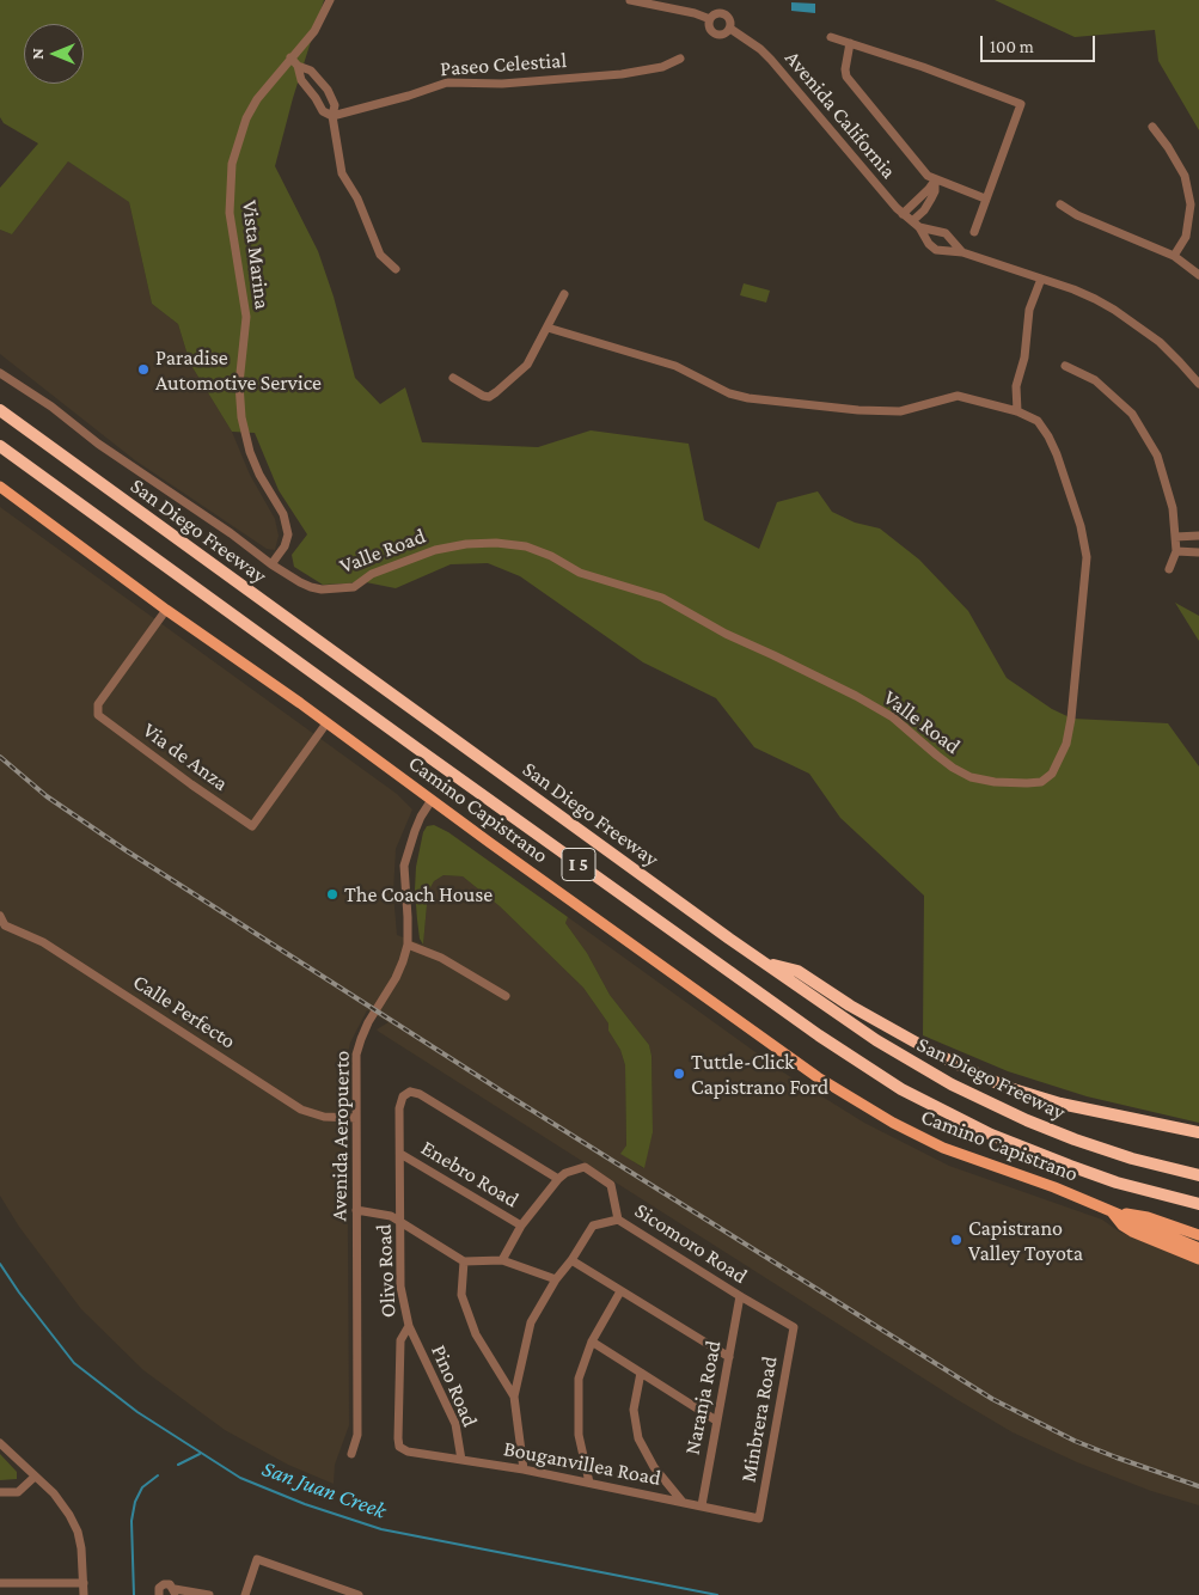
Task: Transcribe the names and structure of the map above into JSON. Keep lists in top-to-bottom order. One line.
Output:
{"streets":{"highway":["San Diego Freeway","I 5"],"main road":["Camino Capistrano"],"street":["Paseo Celestial","Avenida California","Vista Marina","Valle Road","Via de Anza","Calle Perfecto","Avenida Aeropuerto","Enebro Road","Sicomoro Road","Olivo Road","Pino Road","Naranja Road","Minbrera Road","Bouganvillea Road"]},"crossings":[["Vista Marina","Valle Road"],["Via de Anza","Camino Capistrano"],["Camino Capistrano","Avenida Aeropuerto"],["Calle Perfecto","Avenida Aeropuerto"],["Enebro Road","Olivo Road"],["Sicomoro Road","Olivo Road"],["Sicomoro Road","Naranja Road"],["Sicomoro Road","Minbrera Road"],["Olivo Road","Pino Road"],["Olivo Road","Bouganvillea Road"],["Pino Road","Bouganvillea Road"],["Naranja Road","Bouganvillea Road"],["Minbrera Road","Bouganvillea Road"]],"water":["San Juan Creek"],"places":["Paradise Automotive Service","The Coach House","Tuttle-Click Capistrano Ford","Capistrano Valley Toyota"],"scale_bar":"100 m","north":"left"}
